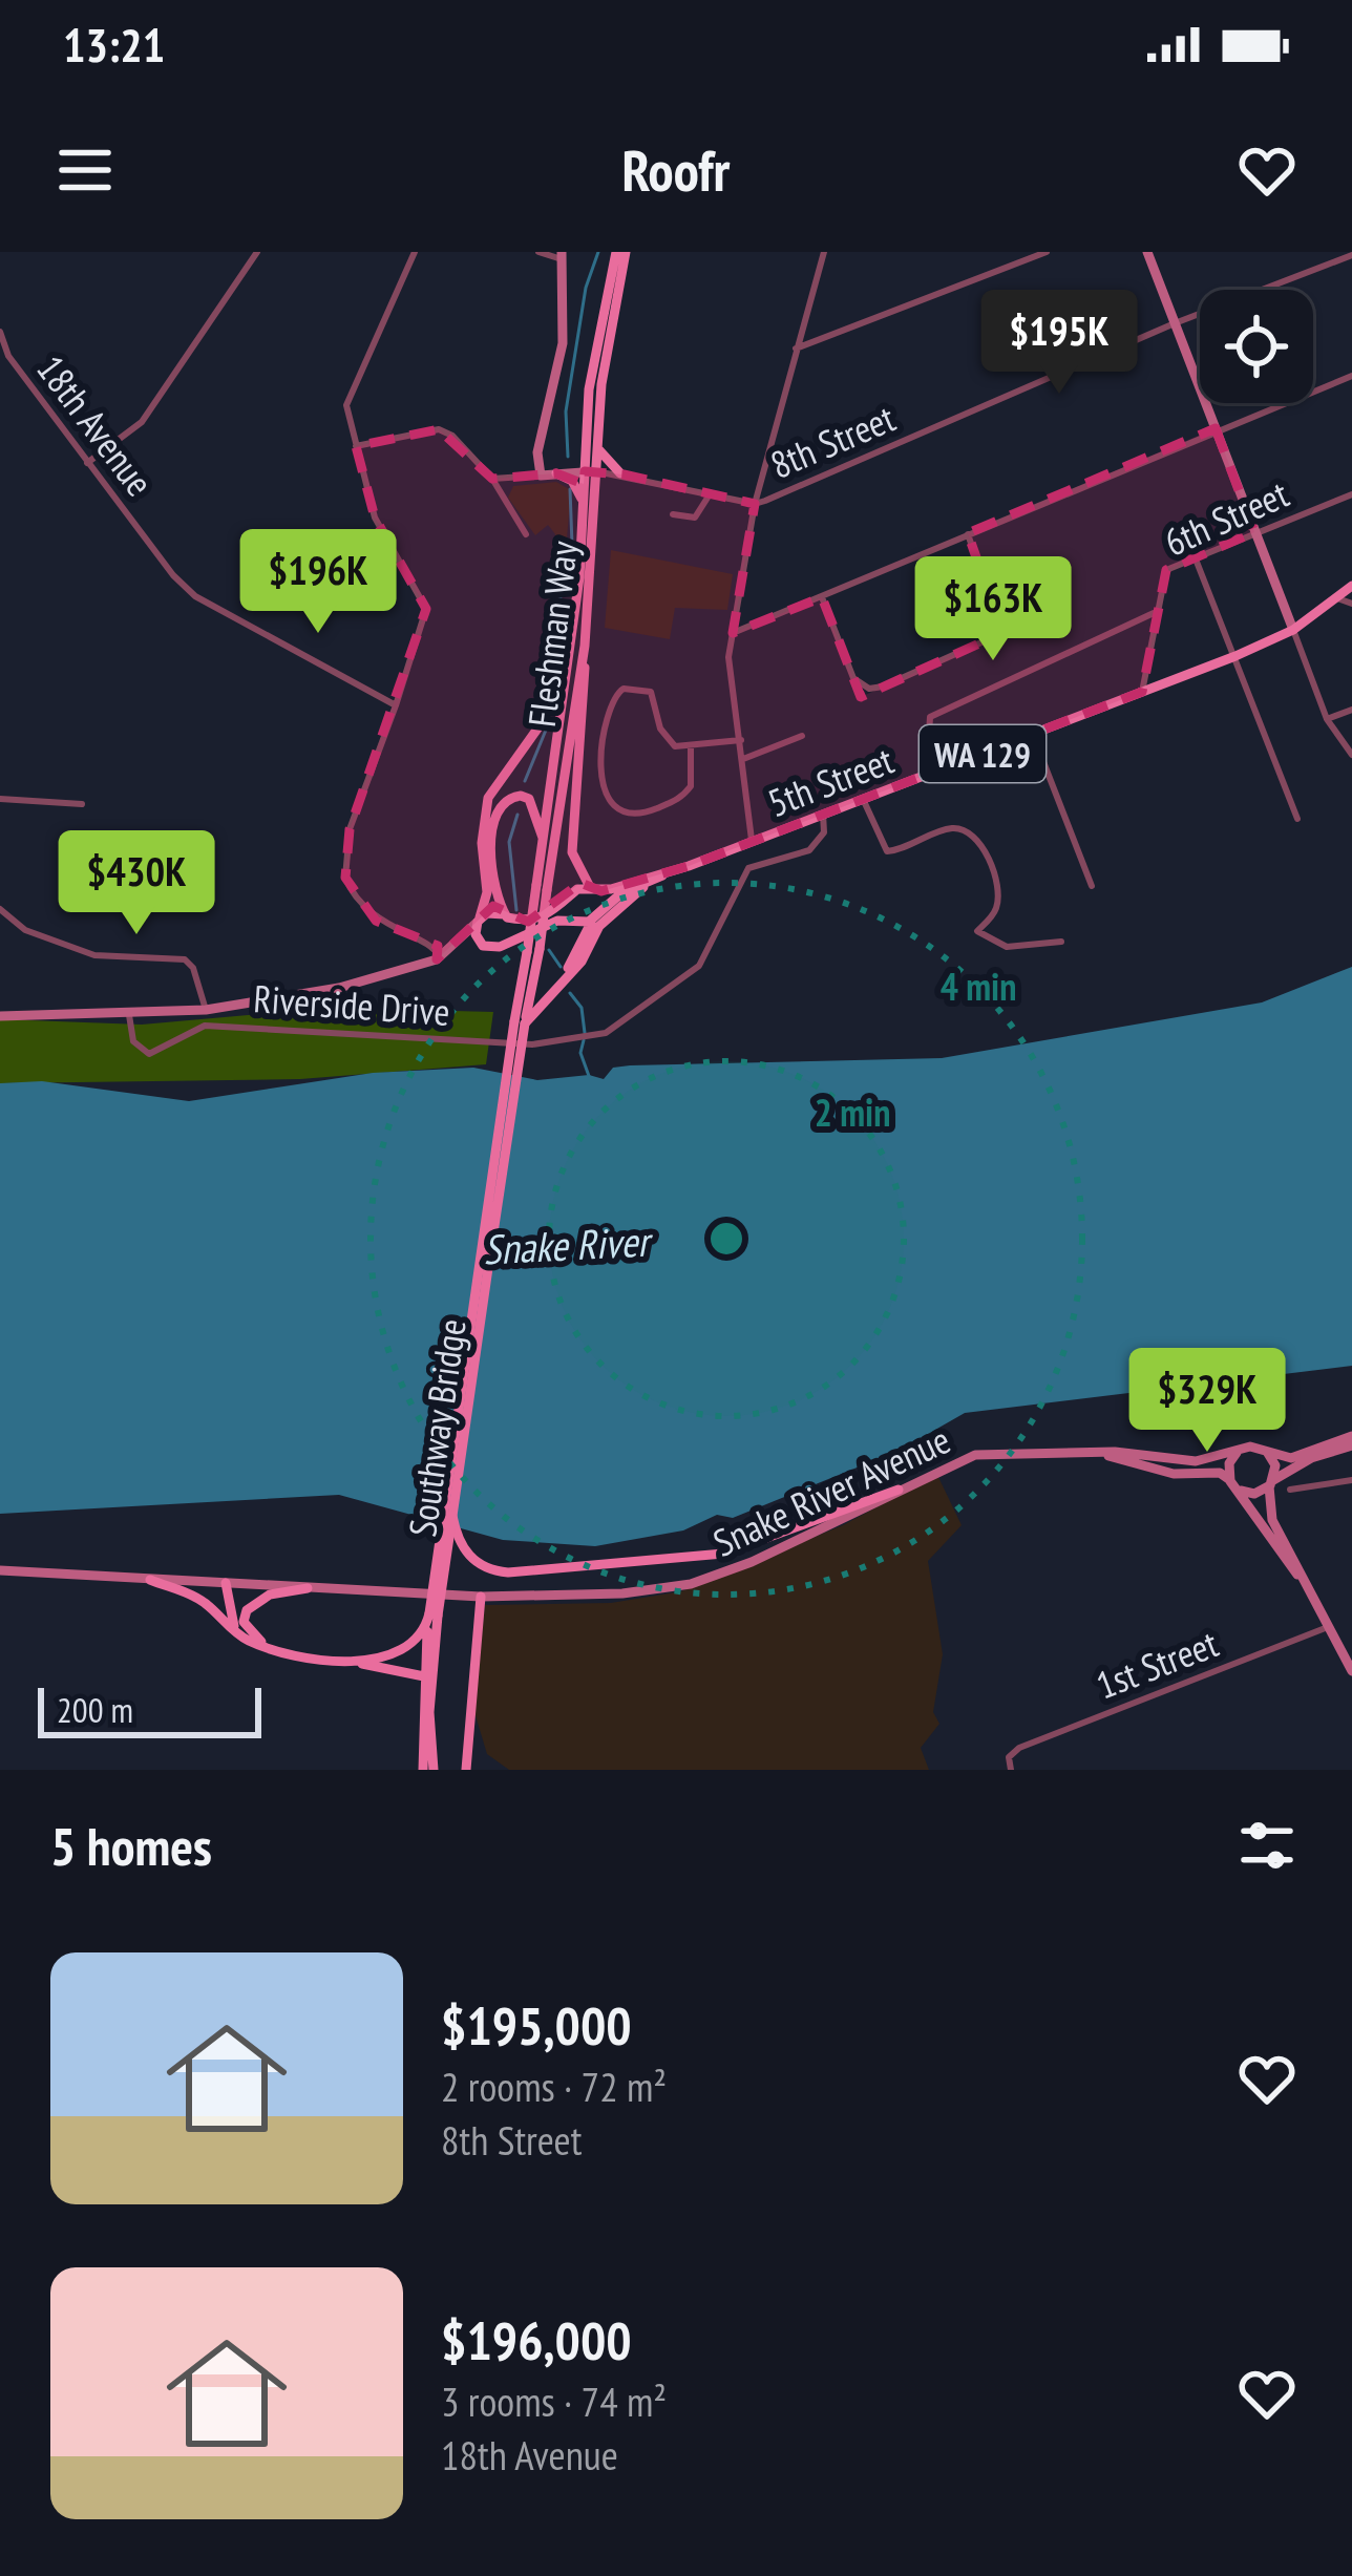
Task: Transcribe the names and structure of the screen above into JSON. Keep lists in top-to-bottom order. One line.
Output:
{"streets":{"main road":["Fleshman Way","WA 129","5th Street","Southway Bridge","Snake River Avenue"],"street":["18th Avenue","8th Street","6th Street","Riverside Drive","1st Street"]},"crossings":[["6th Street","5th Street"],["Fleshman Way","Southway Bridge"],["WA 129","5th Street"],["5th Street","Riverside Drive"]],"water":["Snake River"],"scale_bar":"200 m","page":{"status":"13:21","header":"Roofr","price":["$195K","$196K","$163K","$430K","$329K"],"scale":"200 m","heading":"5 homes","list":[{"name":"$195,000","note":"2 rooms · 72 m² · 8th Street"},{"name":"$196,000","note":"3 rooms · 74 m² · 18th Avenue"}]},"rings":["4 min","2 min"]}
